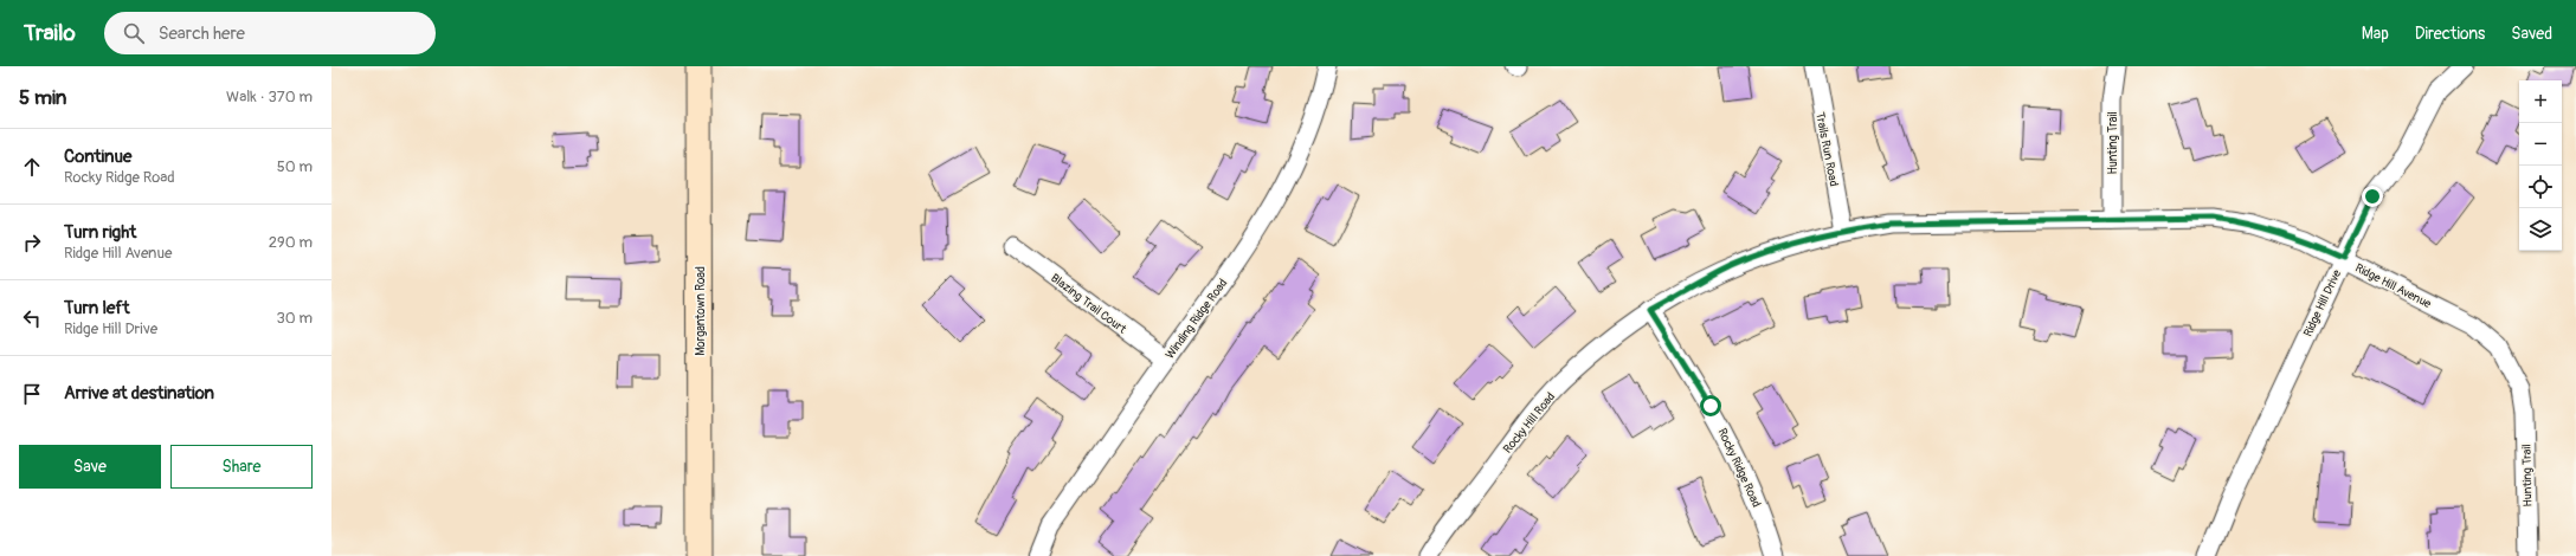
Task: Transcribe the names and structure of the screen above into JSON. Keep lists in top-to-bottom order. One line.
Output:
{"streets":{"main road":["Morgantown Road"],"street":["Hunting Trail","Trails Run Road","Ridge Hill Avenue","Blazing Trail Court","Ridge Hill Drive","Winding Ridge Road","Rocky Hill Road","Rocky Ridge Road"]},"crossings":[["Hunting Trail","Ridge Hill Avenue"],["Trails Run Road","Ridge Hill Avenue"],["Ridge Hill Avenue","Ridge Hill Drive"],["Ridge Hill Avenue","Rocky Hill Road"],["Ridge Hill Avenue","Rocky Ridge Road"],["Blazing Trail Court","Winding Ridge Road"],["Rocky Hill Road","Rocky Ridge Road"]],"page":{"header":"Trailo","search":"Search here","nav":["Map","Directions","Saved"],"heading":["5 min","Walk · 370 m"],"map_buttons":["+","−"],"list":[["Continue","Rocky Ridge Road","50 m"],["Turn right","Ridge Hill Avenue","290 m"],["Turn left","Ridge Hill Drive","30 m"],"Arrive at destination"],"buttons":["Save","Share"]}}
